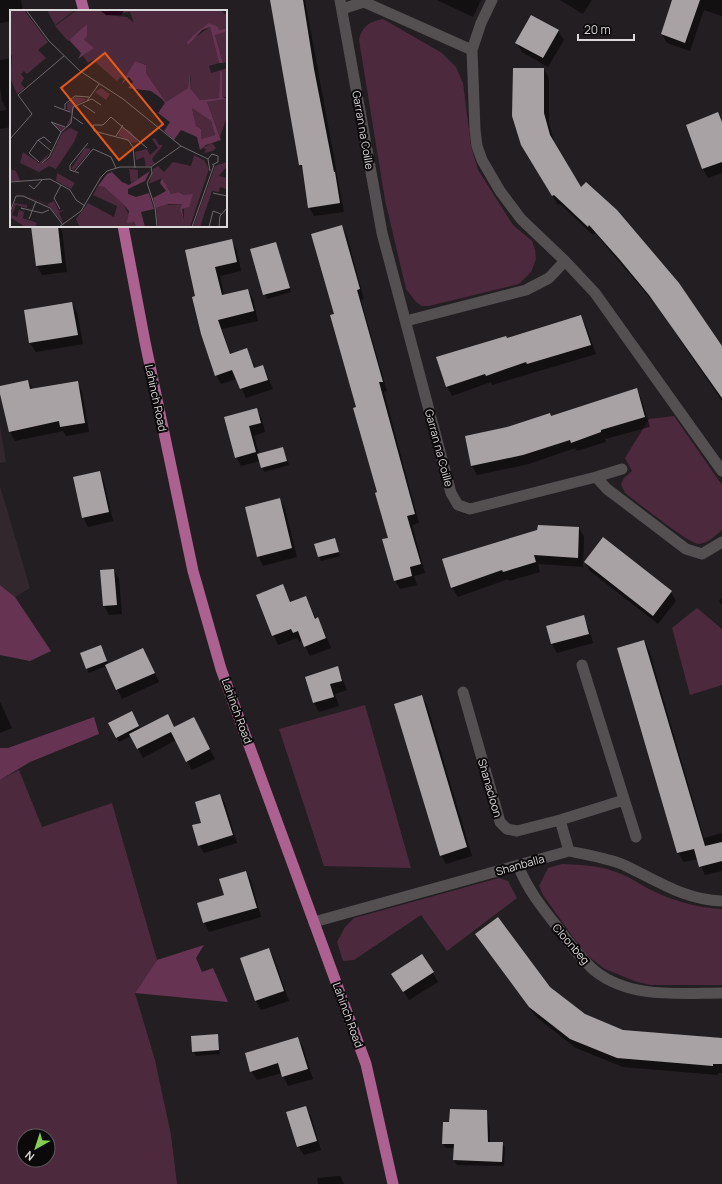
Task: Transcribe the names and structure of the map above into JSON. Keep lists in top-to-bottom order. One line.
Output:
{"streets":{"main road":["Lahinch Road"],"street":["Garran na Coille","Shanacloon","Shanballa","Cloonbeg"]},"crossings":[["Lahinch Road","Shanballa"],["Shanballa","Cloonbeg"]],"scale_bar":"20 m","north":"bottom left"}
